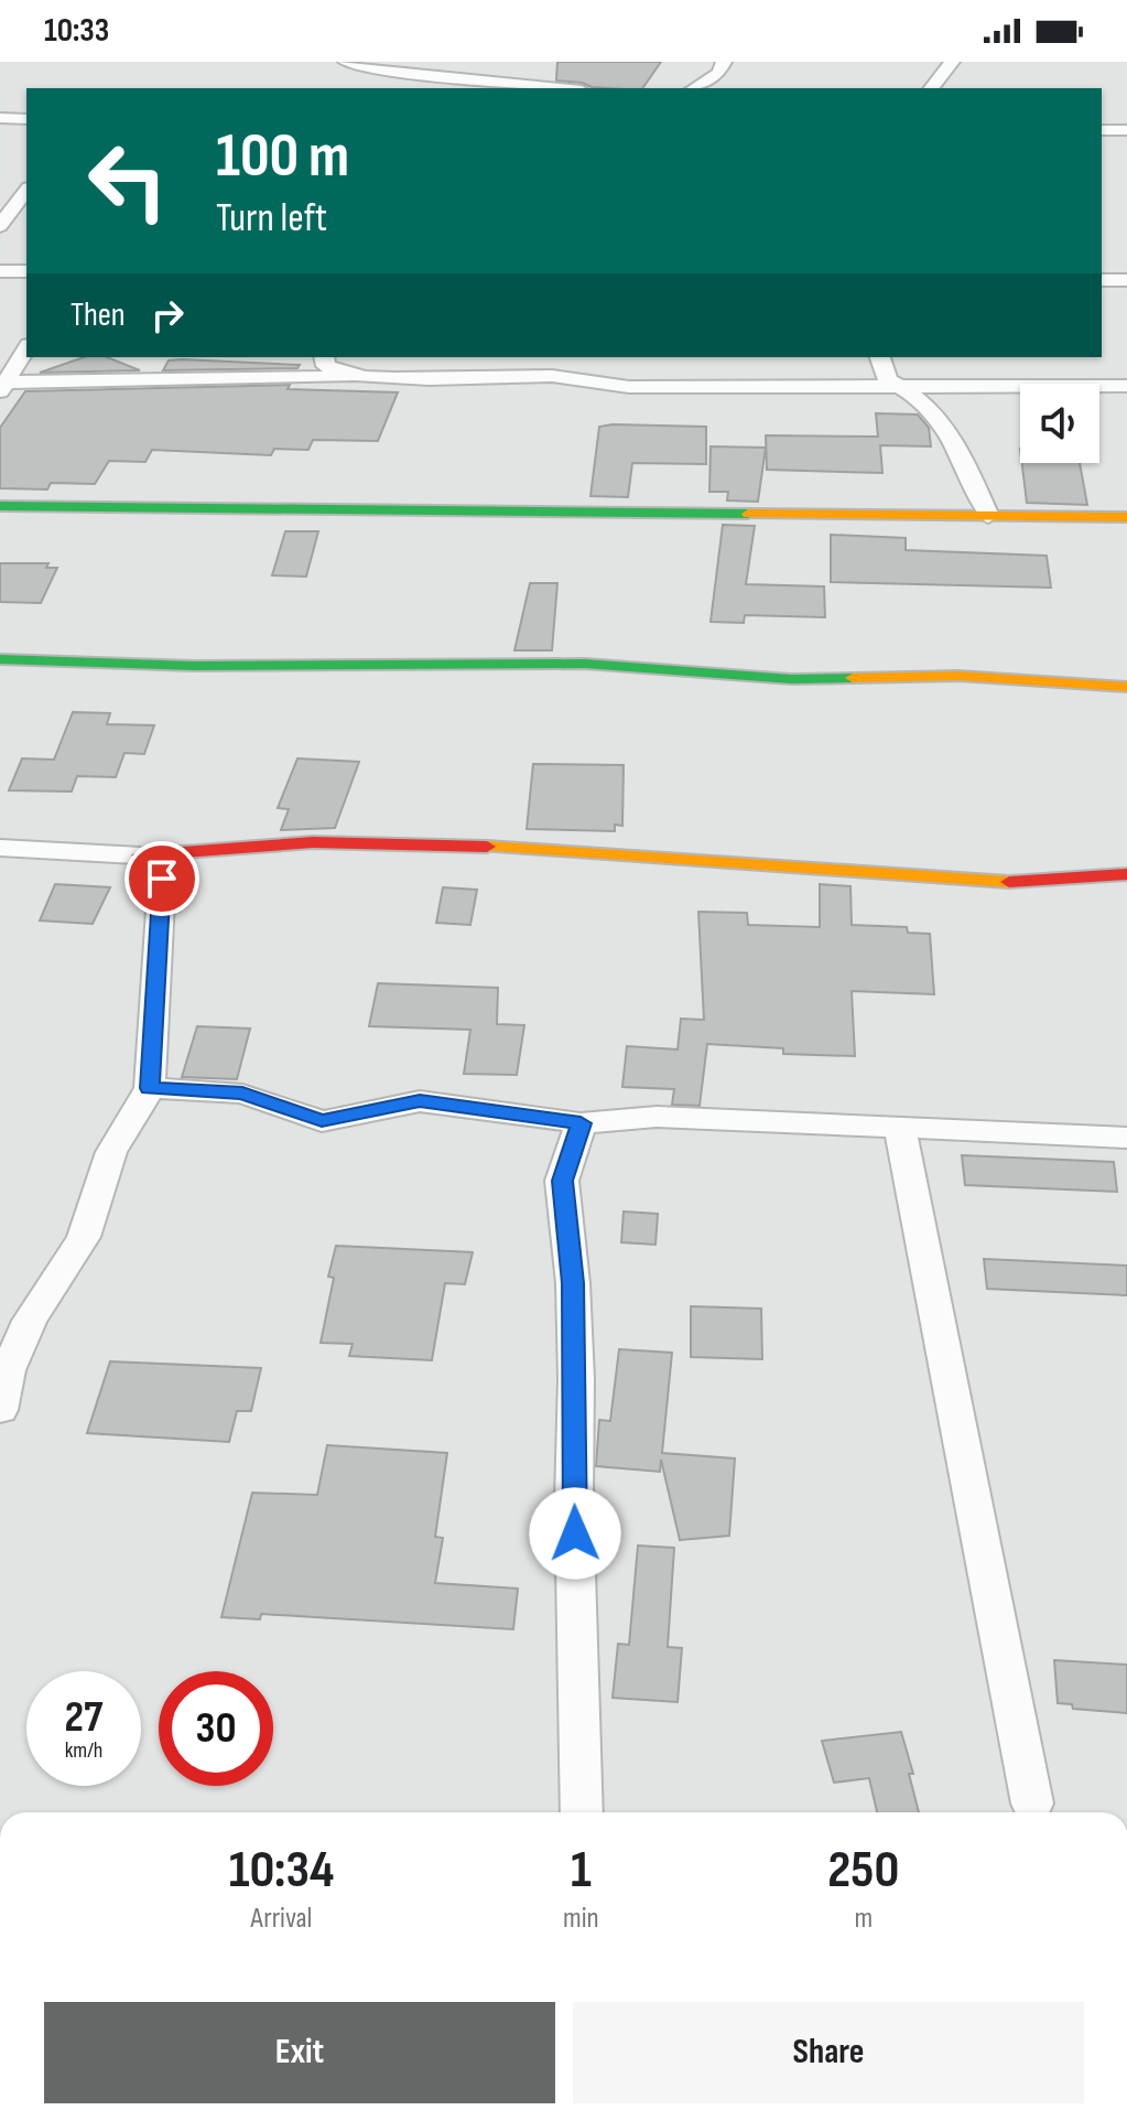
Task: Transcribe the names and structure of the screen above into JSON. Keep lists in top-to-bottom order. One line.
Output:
{"page":{"status":"10:33","turn":["100 m","Turn left"],"then":"Then","speed":"27 km/h","limit":"30","eta":["10:34","Arrival","1","min","250","m"],"buttons":["Exit","Share"]}}
